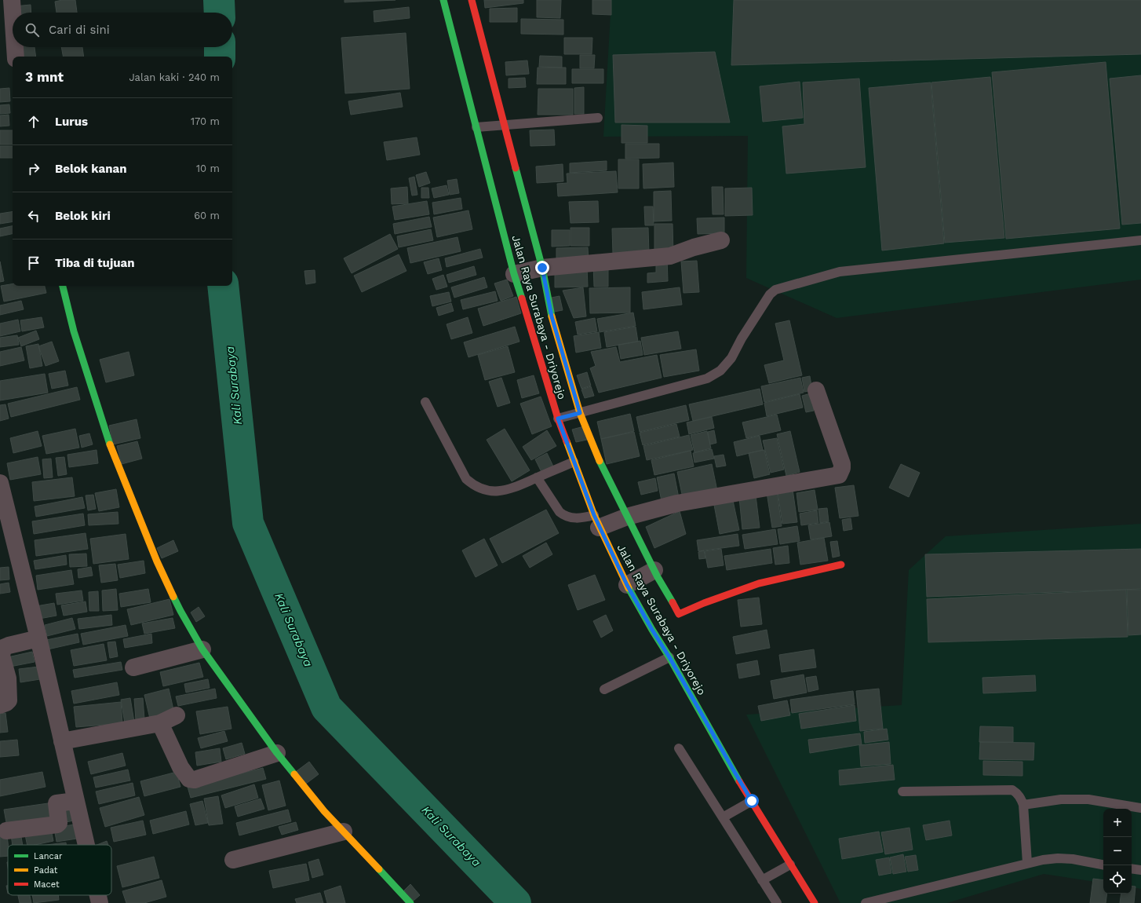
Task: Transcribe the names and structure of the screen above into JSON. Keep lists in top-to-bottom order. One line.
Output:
{"streets":{"street":["Jalan Raya Surabaya - Driyorejo"]},"water":["Kali Surabaya"],"legend":["Lancar","Padat","Macet"],"page":{"search":"Cari di sini","heading":["3 mnt","Jalan kaki · 240 m"],"list":[["Lurus","170 m"],["Belok kanan","10 m"],["Belok kiri","60 m"],"Tiba di tujuan"],"map_buttons":["+","−"]}}
